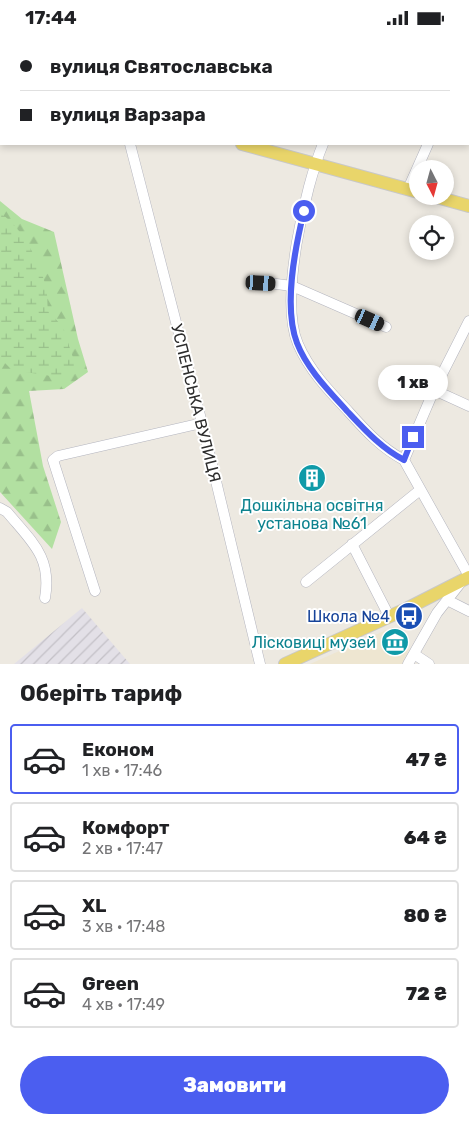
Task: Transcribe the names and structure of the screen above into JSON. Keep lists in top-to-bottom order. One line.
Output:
{"streets":{"street":["УСПЕНСЬКА ВУЛИЦЯ"]},"places":{"building":["Дошкільна освітня установа №61"],"bus stop":["Школа №4"],"museum":["Лісковиці музей"]},"north":"bottom","page":{"status":"17:44","banner":["вулиця Святославська","вулиця Варзара"],"bubble":"1 хв","heading":"Оберіть тариф","list":[{"name":"Економ","note":"1 хв · 17:46","value":"47 ₴"},{"name":"Комфорт","note":"2 хв · 17:47","value":"64 ₴"},{"name":"XL","note":"3 хв · 17:48","value":"80 ₴"},{"name":"Green","note":"4 хв · 17:49","value":"72 ₴"}],"buttons":"Замовити"}}
